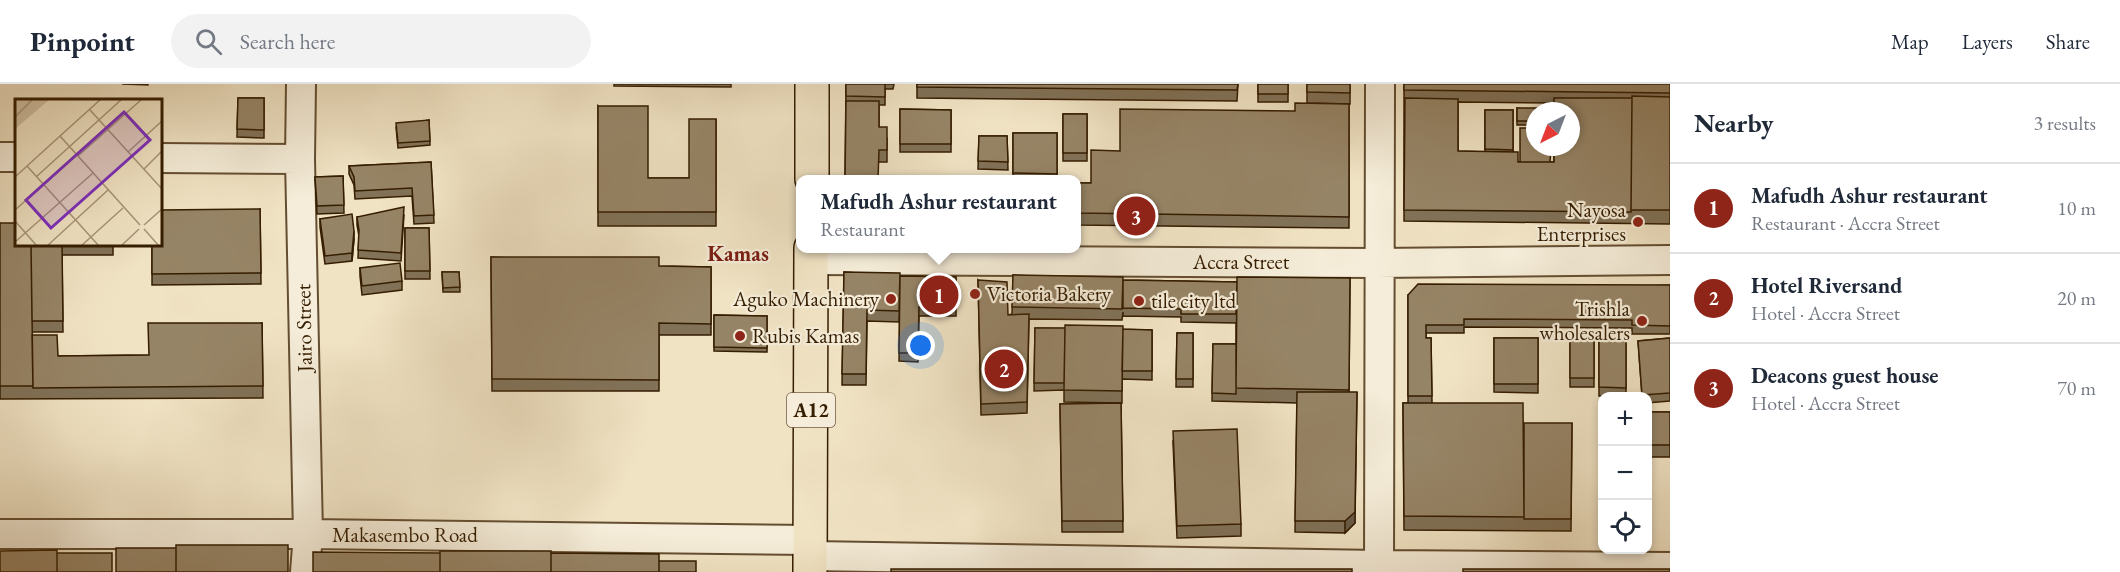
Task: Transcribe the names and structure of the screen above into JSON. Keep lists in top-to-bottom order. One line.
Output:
{"streets":{"highway":["A12"],"street":["Accra Street","Jairo Street","Makasembo Road"]},"crossings":[["Accra Street","A12"],["Jairo Street","Makasembo Road"],["A12","Makasembo Road"]],"districts":["Kamas"],"places":["Nayosa Enterprises","Victoria Bakery","Aguko Machinery","tile city ltd","Trishla wholesalers","Rubis Kamas"],"north":"bottom left","page":{"header":"Pinpoint","search":"Search here","nav":["Map","Layers","Share"],"heading":["Nearby","3 results"],"list":[{"mark":"1","name":"Mafudh Ashur restaurant","note":"Restaurant · Accra Street","value":"10 m"},{"mark":"2","name":"Hotel Riversand","note":"Hotel · Accra Street","value":"20 m"},{"mark":"3","name":"Deacons guest house","note":"Hotel · Accra Street","value":"70 m"}],"popup":["Mafudh Ashur restaurant","Restaurant"],"pins":["3","1","2"],"map_buttons":["+","−"]}}
